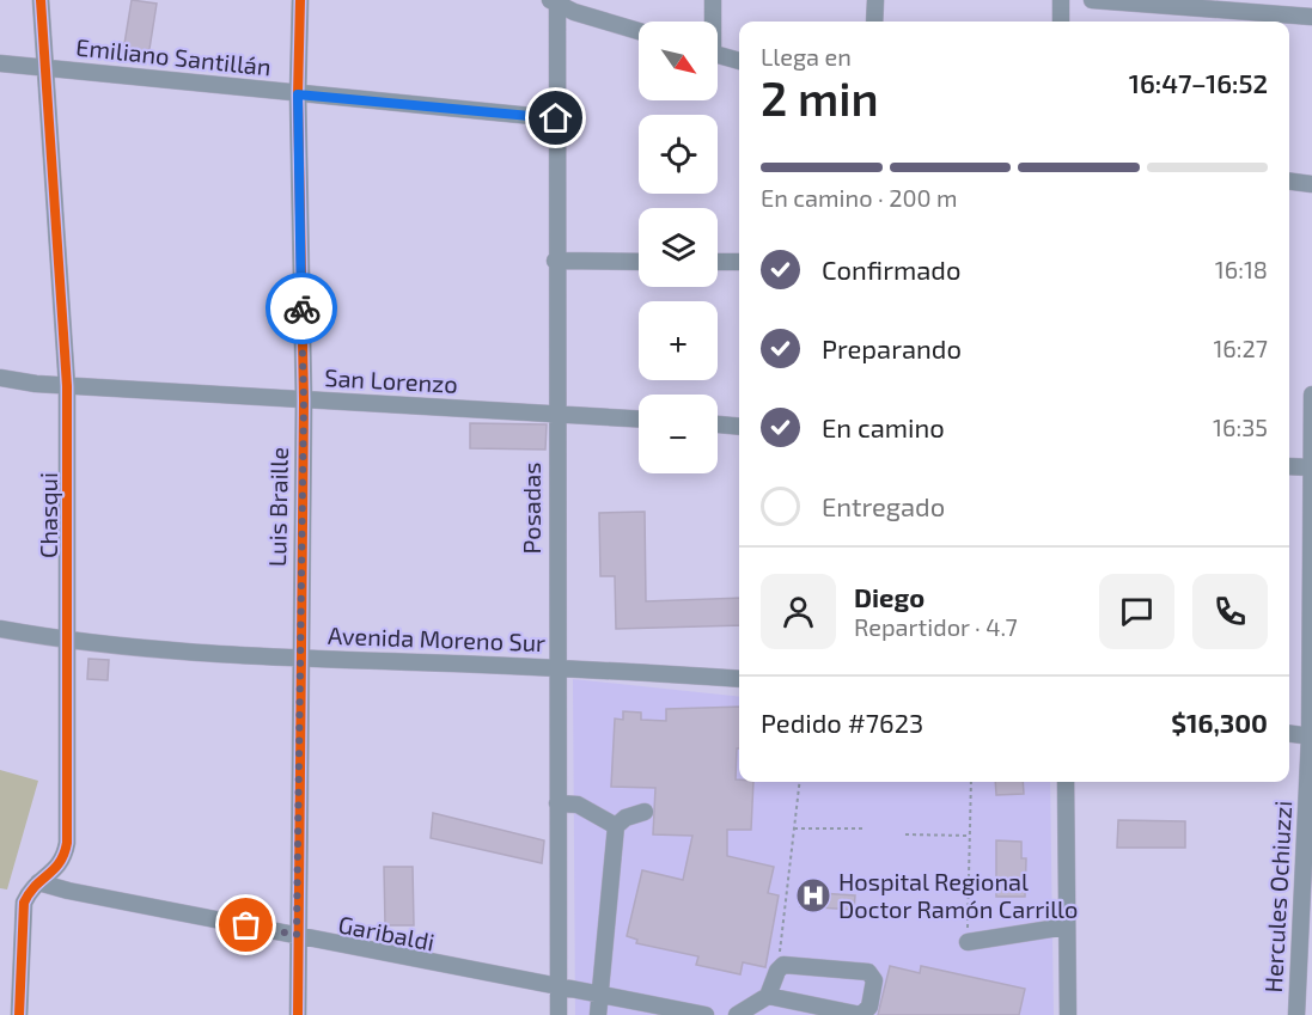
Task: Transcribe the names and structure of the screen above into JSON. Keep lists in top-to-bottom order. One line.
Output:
{"streets":{"street":["Emiliano Santillán","San Lorenzo","Luis Braille","Posadas","Chasqui","Avenida Moreno Sur","Hercules Ochiuzzi","Garibaldi"]},"crossings":[["Emiliano Santillán","Luis Braille"],["Emiliano Santillán","Posadas"],["Emiliano Santillán","Chasqui"],["San Lorenzo","Luis Braille"],["San Lorenzo","Posadas"],["San Lorenzo","Chasqui"],["Luis Braille","Avenida Moreno Sur"],["Luis Braille","Garibaldi"],["Posadas","Avenida Moreno Sur"],["Posadas","Garibaldi"],["Chasqui","Avenida Moreno Sur"],["Chasqui","Garibaldi"]],"places":{"hospital":["Hospital Regional Doctor Ramón Carrillo"]},"north":"bottom right","page":{"map_buttons":["+","−"],"heading":["2 min","Llega en","16:47–16:52"],"panel":["Diego","Repartidor · 4.7","Pedido #7623","$16,300"],"bar":"En camino · 200 m","list":[["Confirmado","16:18"],["Preparando","16:27"],["En camino","16:35"],"Entregado"]}}
